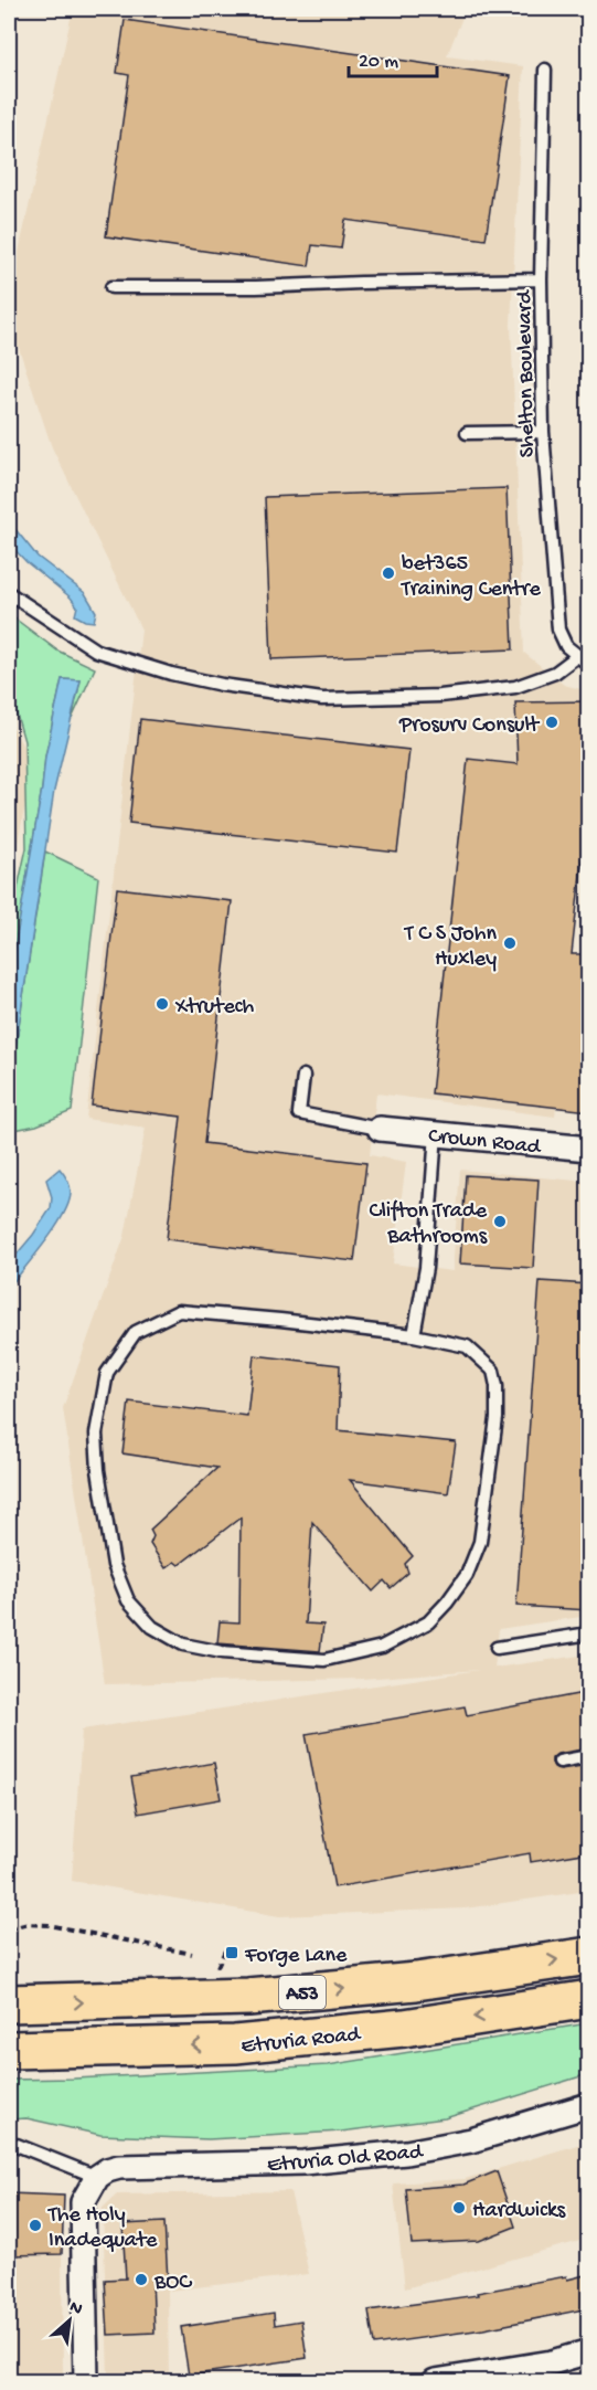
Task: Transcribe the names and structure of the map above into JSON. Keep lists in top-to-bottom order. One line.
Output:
{"streets":{"highway":["A53","Etruria Road"],"street":["Crown Road","Etruria Old Road"],"lane":["Shelton Boulevard"]},"places":{"other":["bet365 Training Centre","Prosurv Consult","T C S John Huxley","Xtrutech","Clifton Trade Bathrooms","Hardwicks","The Holy Inadequate","BOC"],"transit":["Forge Lane"]},"scale_bar":"20 m","north":"top right"}
